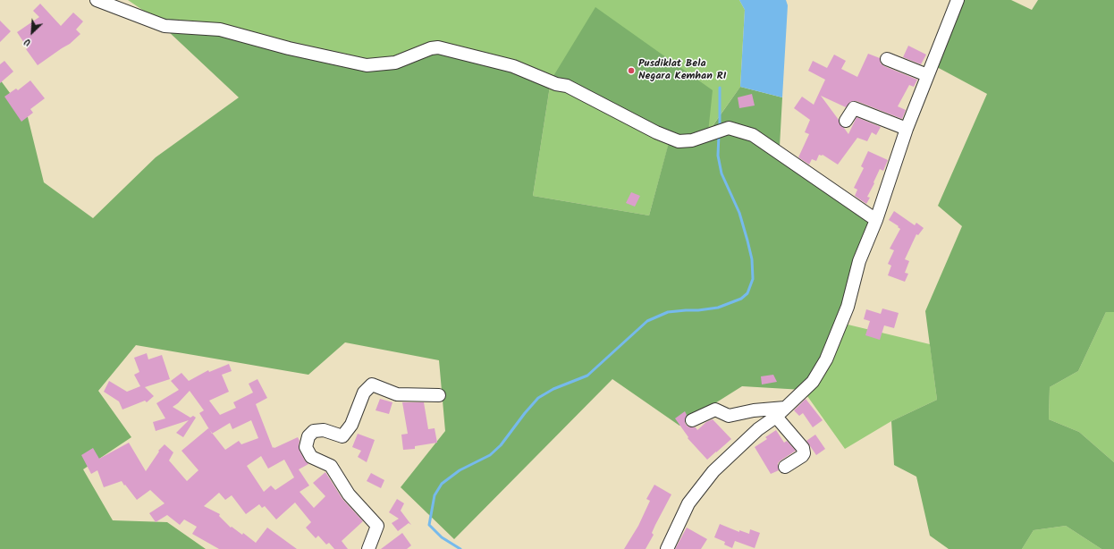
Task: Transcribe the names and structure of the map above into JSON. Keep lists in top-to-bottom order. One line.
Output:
{"places":["Pusdiklat Bela Negara Kemhan RI"],"north":"bottom left"}
